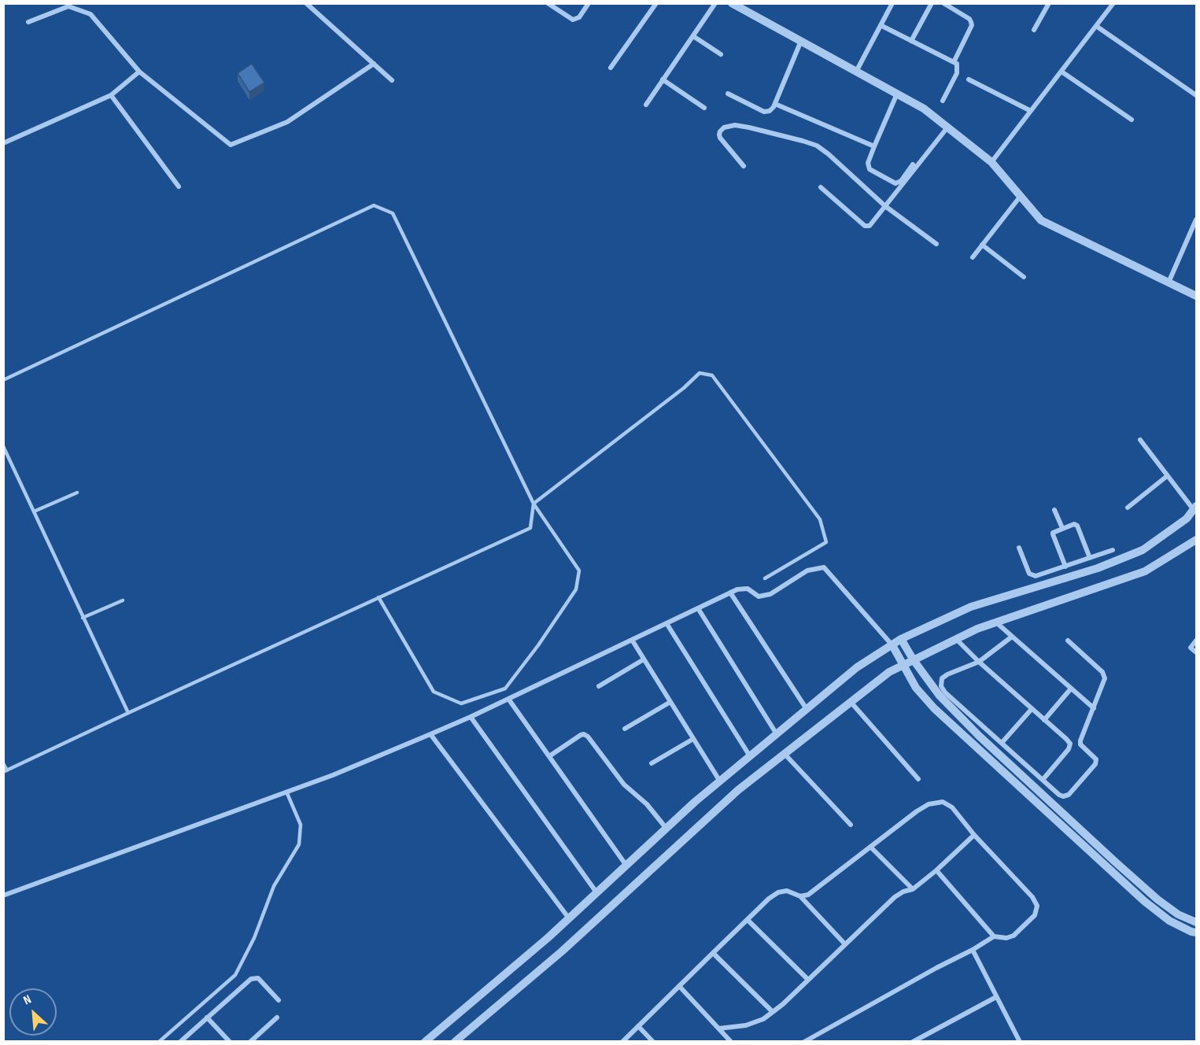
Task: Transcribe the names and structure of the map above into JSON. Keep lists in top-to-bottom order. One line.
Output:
{"north":"top left"}
